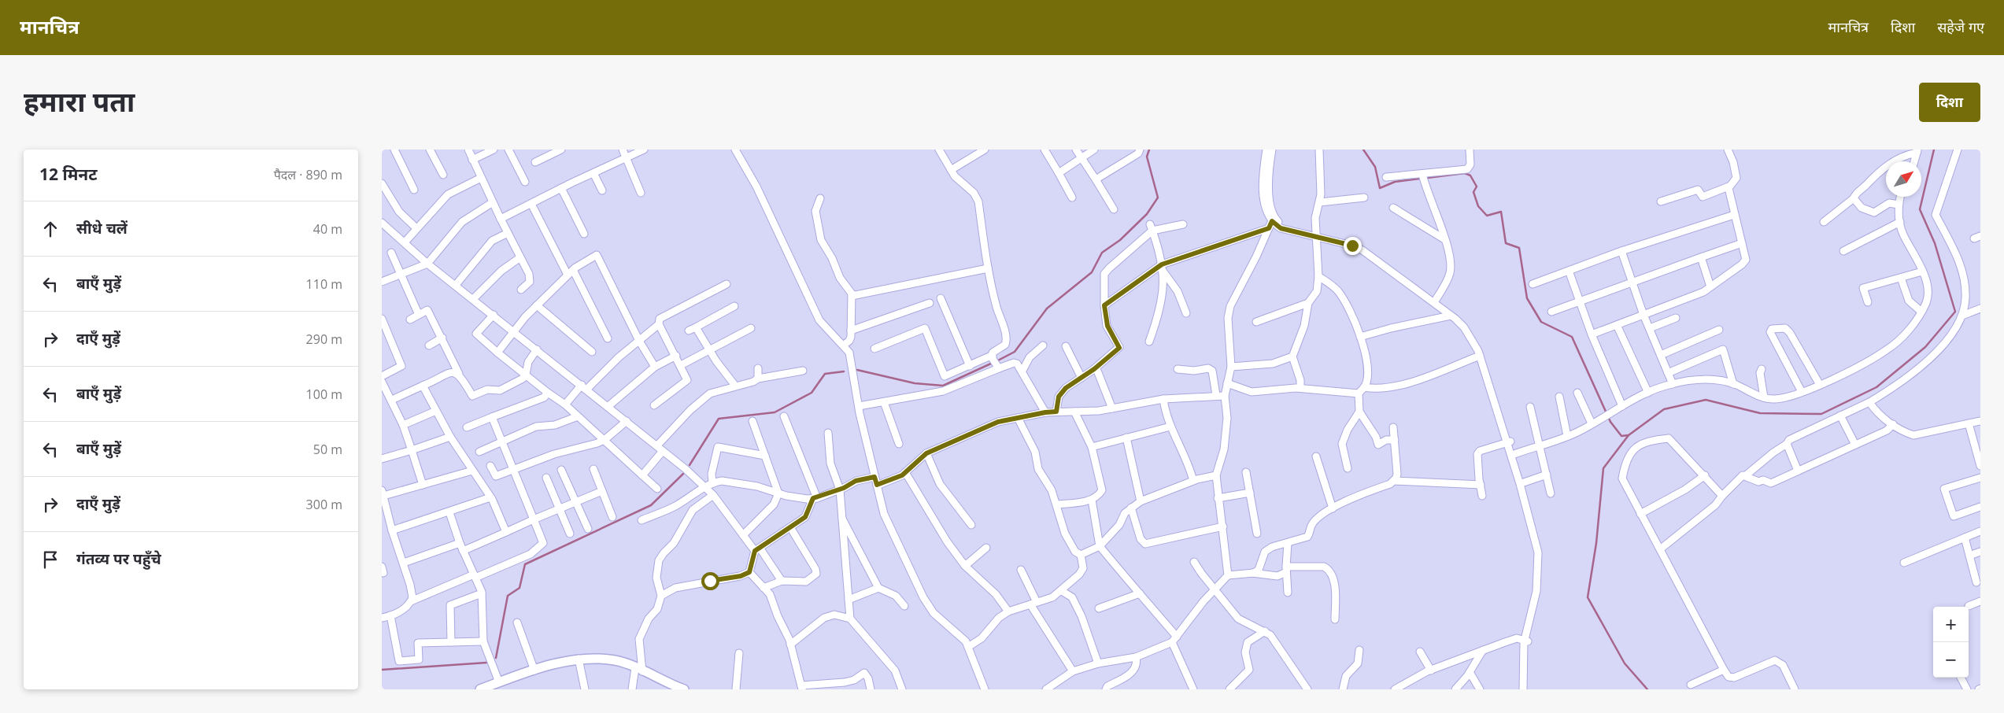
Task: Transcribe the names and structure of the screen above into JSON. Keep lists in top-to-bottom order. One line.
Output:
{"north":"top right","page":{"header":"मानचित्र","nav":["मानचित्र","दिशा","सहेजे गए"],"title":"हमारा पता","buttons":"दिशा","heading":["12 मिनट","पैदल · 890 m"],"list":[["सीधे चलें","40 m"],["बाएँ मुड़ें","110 m"],["दाएँ मुड़ें","290 m"],["बाएँ मुड़ें","100 m"],["बाएँ मुड़ें","50 m"],["दाएँ मुड़ें","300 m"],"गंतव्य पर पहुँचे"],"map_buttons":["+","−"]}}
